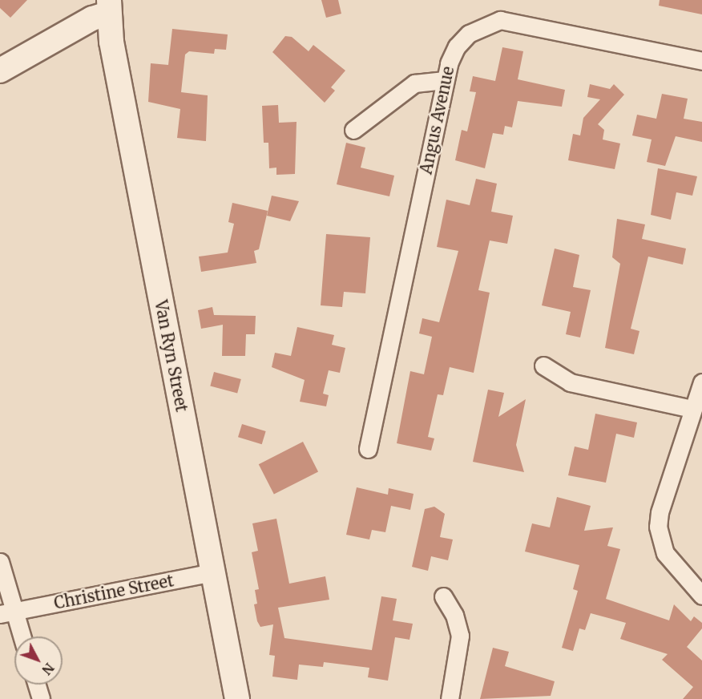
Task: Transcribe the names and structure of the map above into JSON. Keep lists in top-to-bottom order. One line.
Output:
{"streets":{"street":["Angus Avenue","Van Ryn Street","Christine Street"]},"crossings":[["Van Ryn Street","Christine Street"]],"north":"bottom right"}
